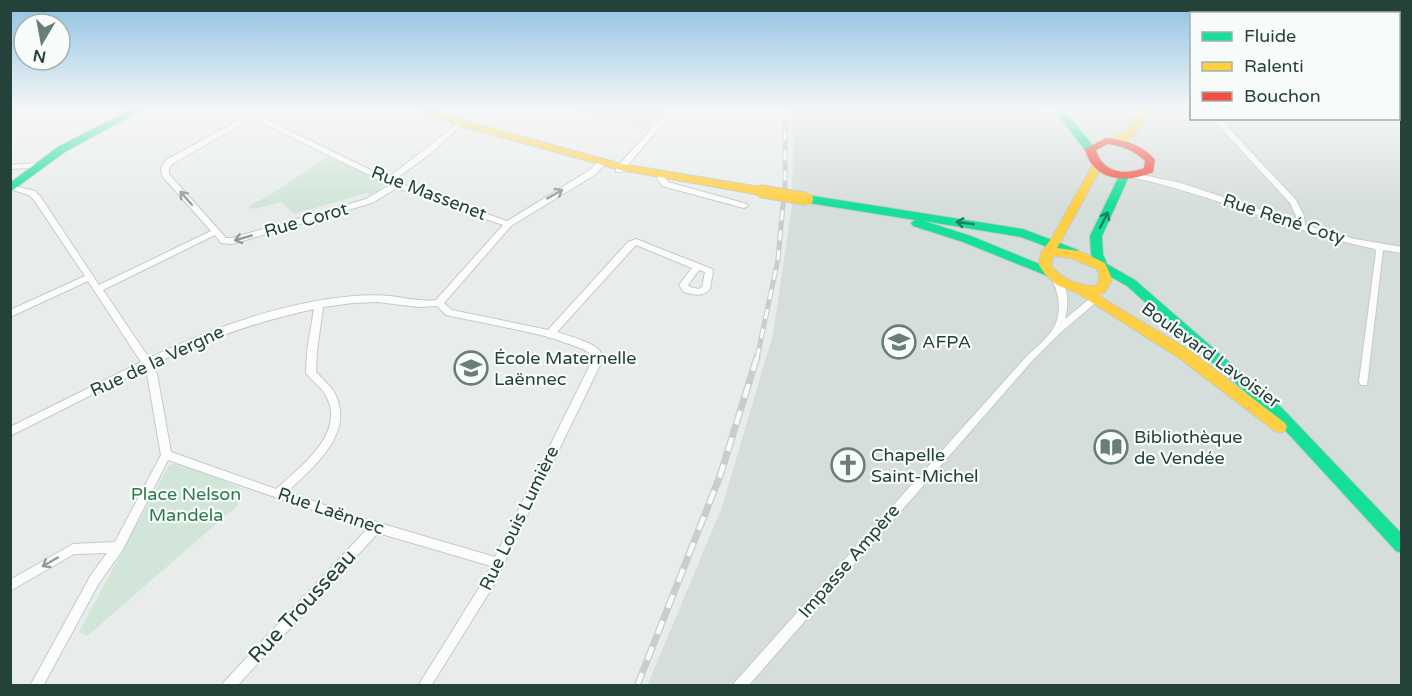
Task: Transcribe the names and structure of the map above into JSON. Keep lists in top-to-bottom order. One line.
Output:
{"streets":{"main road":["Boulevard Lavoisier"],"street":["Rue Massenet","Rue René Coty","Rue Corot","Rue de la Vergne","Rue Laënnec","Rue Louis Lumière","Impasse Ampère","Rue Trousseau"]},"crossings":[["Rue Massenet","Rue Corot"],["Boulevard Lavoisier","Impasse Ampère"],["Rue de la Vergne","Rue Louis Lumière"],["Rue Laënnec","Rue Louis Lumière"],["Rue Laënnec","Rue Trousseau"]],"one_way":["Rue Corot"],"parks":["Place Nelson Mandela"],"places":{"school or university":["AFPA","École Maternelle Laënnec"],"library":["Bibliothèque de Vendée"],"church":["Chapelle Saint-Michel"]},"legend":["Fluide","Ralenti","Bouchon"],"north":"bottom"}
